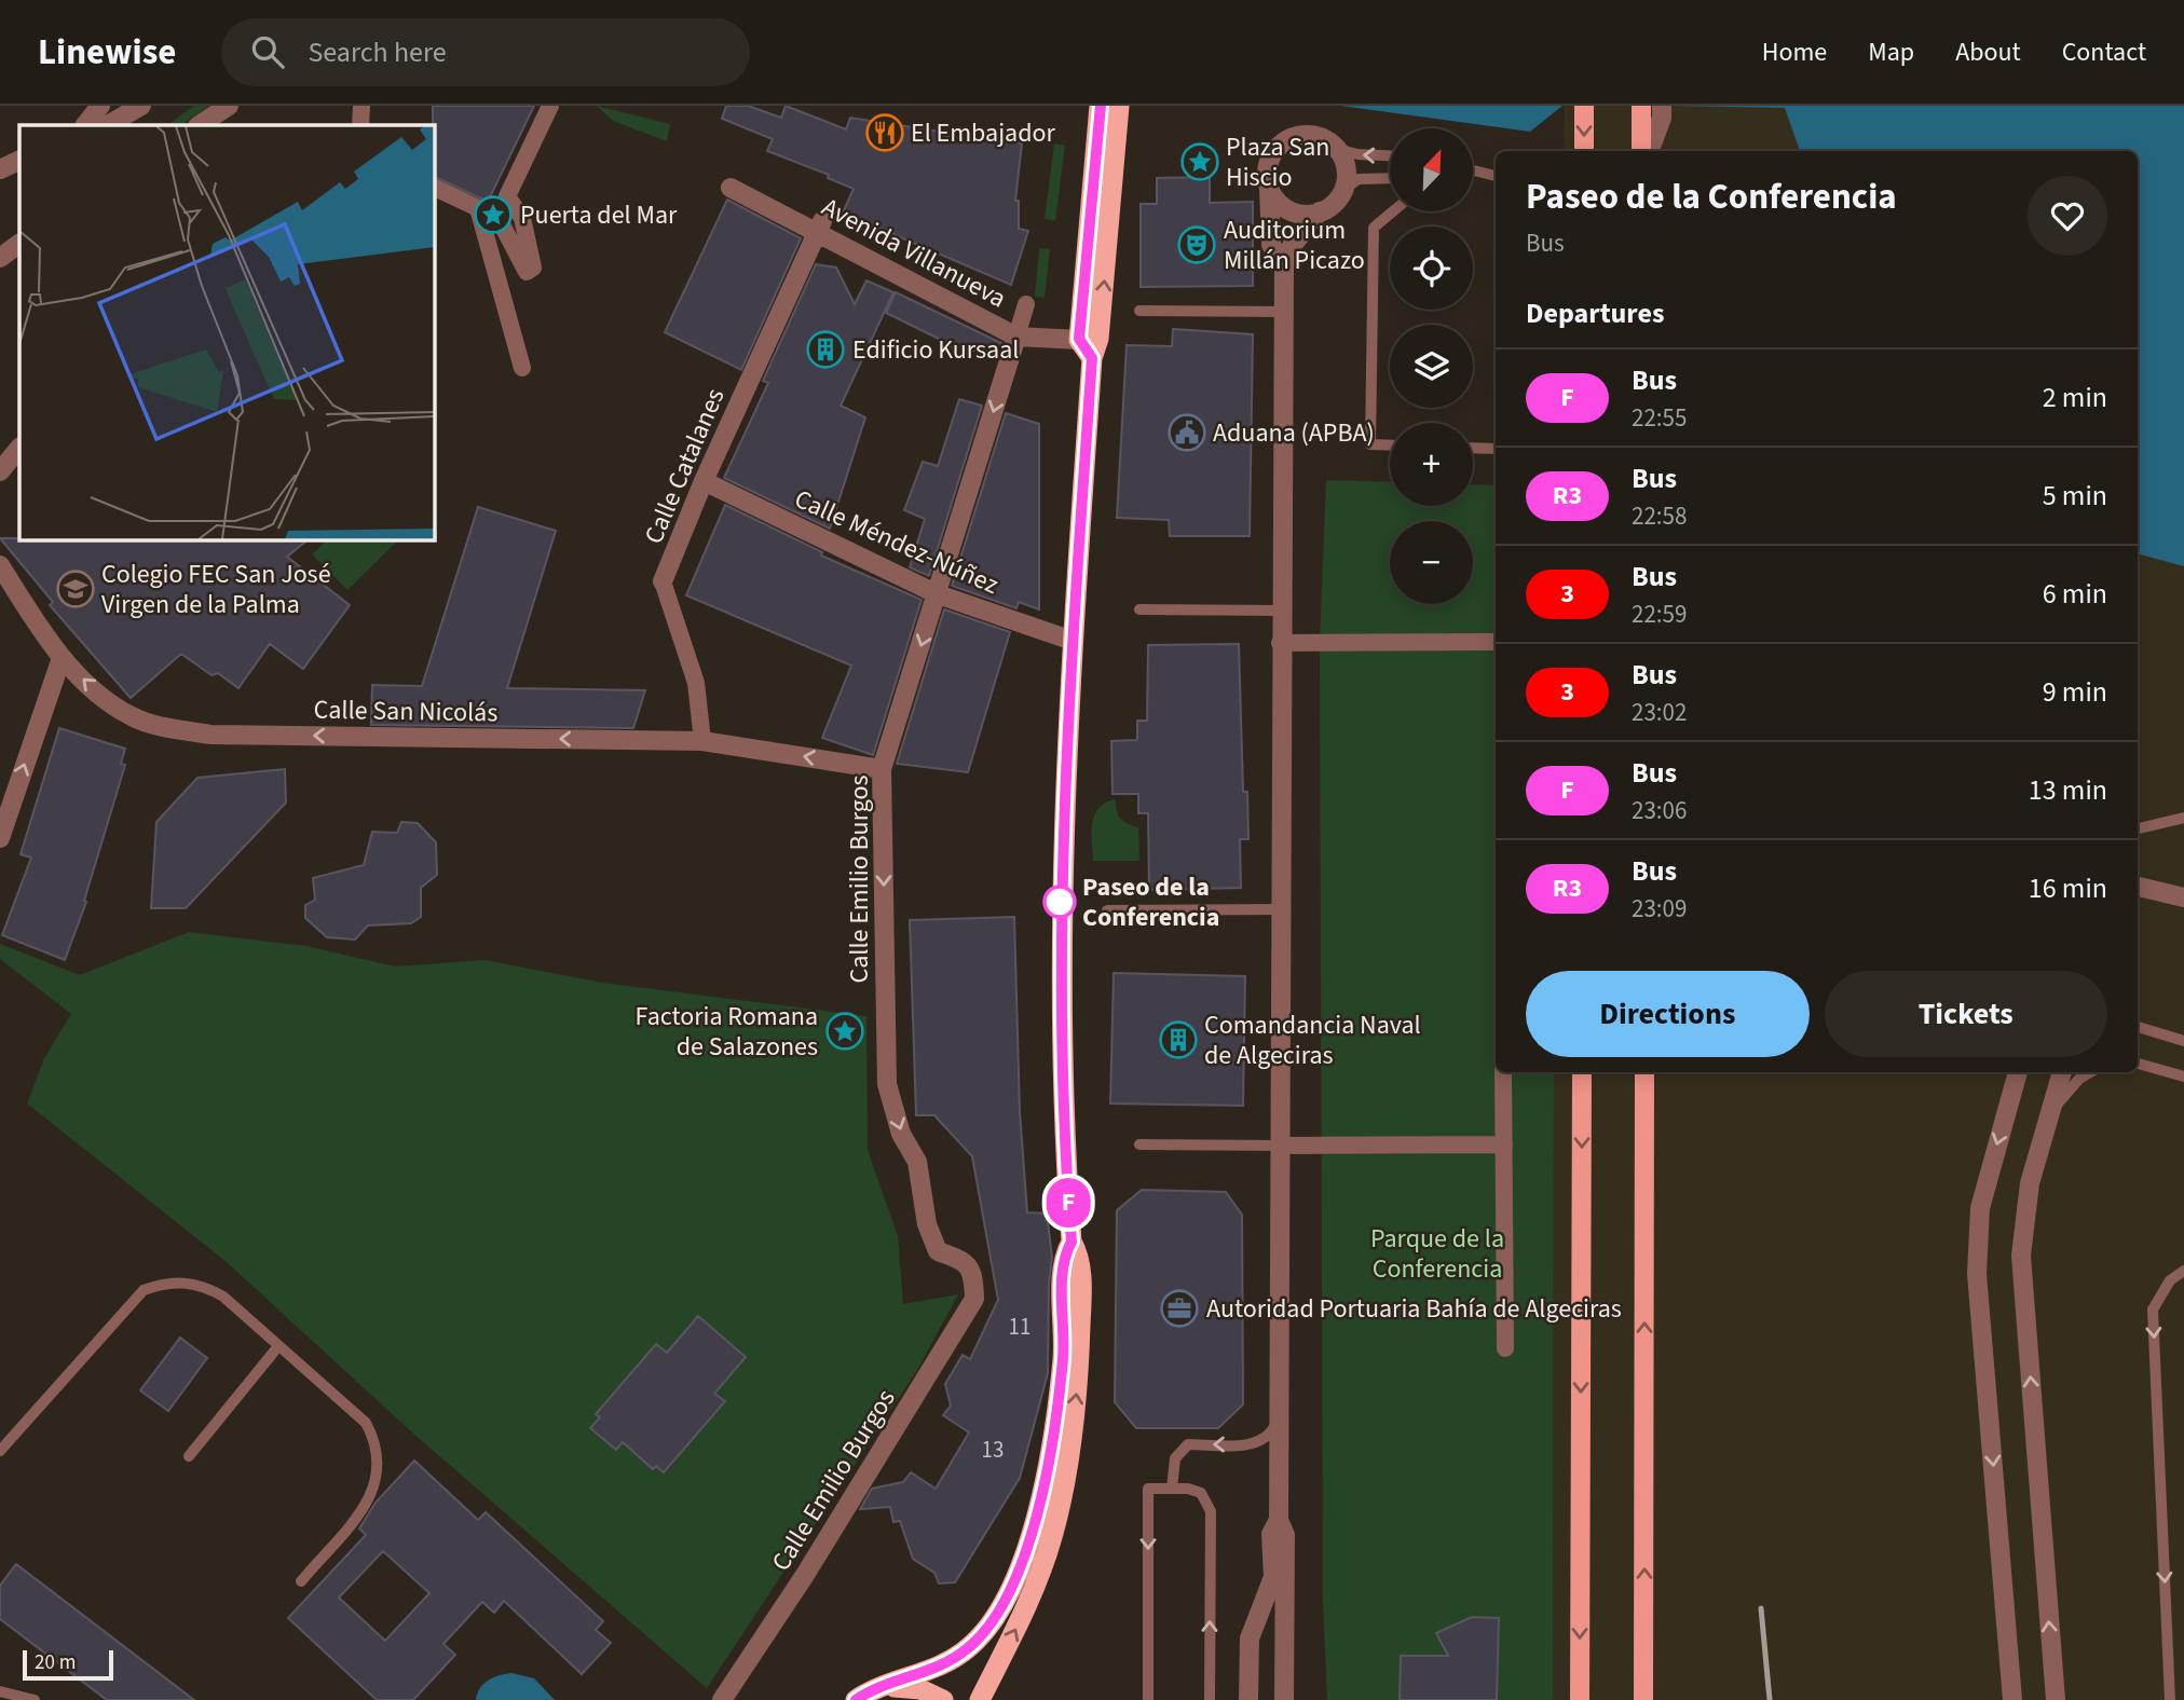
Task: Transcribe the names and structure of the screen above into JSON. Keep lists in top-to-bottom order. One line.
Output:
{"streets":{"street":["Avenida Villanueva","Calle Catalanes","Calle Méndez-Núñez","Calle San Nicolás","Calle Emilio Burgos"]},"crossings":[["Avenida Villanueva","Calle Catalanes"],["Avenida Villanueva","Calle Emilio Burgos"],["Calle Catalanes","Calle Méndez-Núñez"],["Calle Catalanes","Calle San Nicolás"],["Calle Méndez-Núñez","Calle Emilio Burgos"],["Calle San Nicolás","Calle Emilio Burgos"]],"one_way":["Calle San Nicolás","Calle Emilio Burgos"],"parks":["Parque de la Conferencia"],"places":{"restaurant":["El Embajador"],"place":["Plaza San Hiscio","Puerta del Mar","Factoria Romana de Salazones"],"theatre":["Auditorium Millán Picazo"],"building":["Edificio Kursaal","Comandancia Naval de Algeciras"],"public building":["Aduana (APBA)"],"school or university":["Colegio FEC San José Virgen de la Palma"],"other":["Paseo de la Conferencia"],"office":["Autoridad Portuaria Bahía de Algeciras"]},"lines":["bus line F"],"house_numbers":["11","13"],"scale_bar":"20 m","north":"top right","page":{"header":"Linewise","search":"Search here","nav":["Home","Map","About","Contact"],"on_map":"F","map_buttons":["+","−"],"heading":[["Paseo de la Conferencia","Bus"],"Departures"],"list":[{"mark":"F","name":"Bus","note":"22:55","value":"2 min"},{"mark":"R3","name":"Bus","note":"22:58","value":"5 min"},{"mark":"3","name":"Bus","note":"22:59","value":"6 min"},{"mark":"3","name":"Bus","note":"23:02","value":"9 min"},{"mark":"F","name":"Bus","note":"23:06","value":"13 min"},{"mark":"R3","name":"Bus","note":"23:09","value":"16 min"}],"buttons":["Directions","Tickets"],"scale":"20 m"}}
